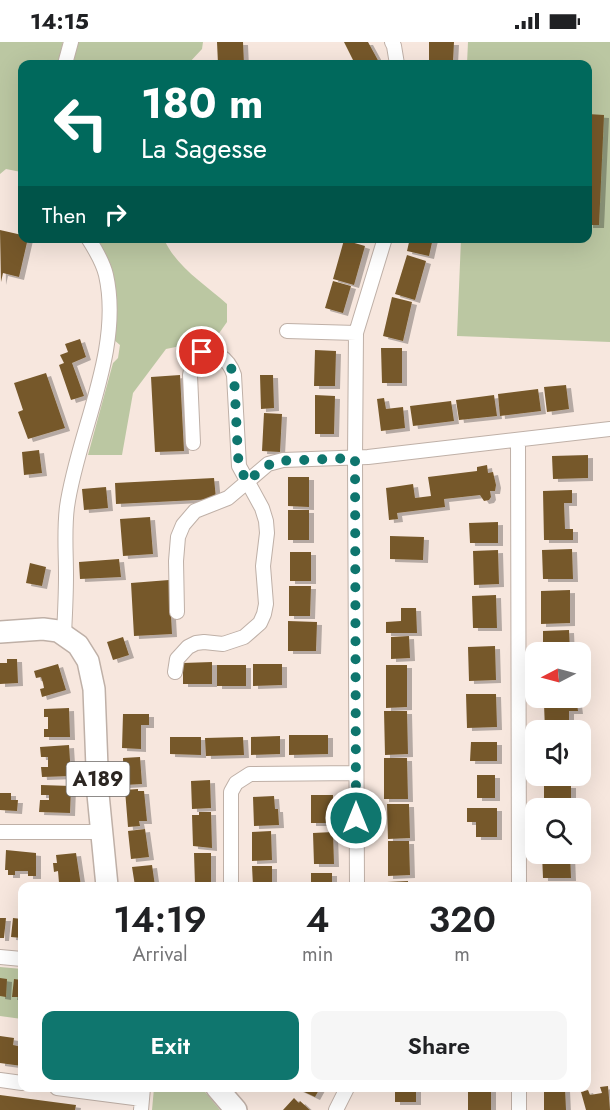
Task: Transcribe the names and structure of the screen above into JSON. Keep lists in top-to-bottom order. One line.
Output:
{"streets":{"main road":["A189"]},"north":"left","page":{"status":"14:15","turn":["180 m","La Sagesse"],"then":"Then","eta":["14:19","Arrival","4","min","320","m"],"buttons":["Exit","Share"]}}
